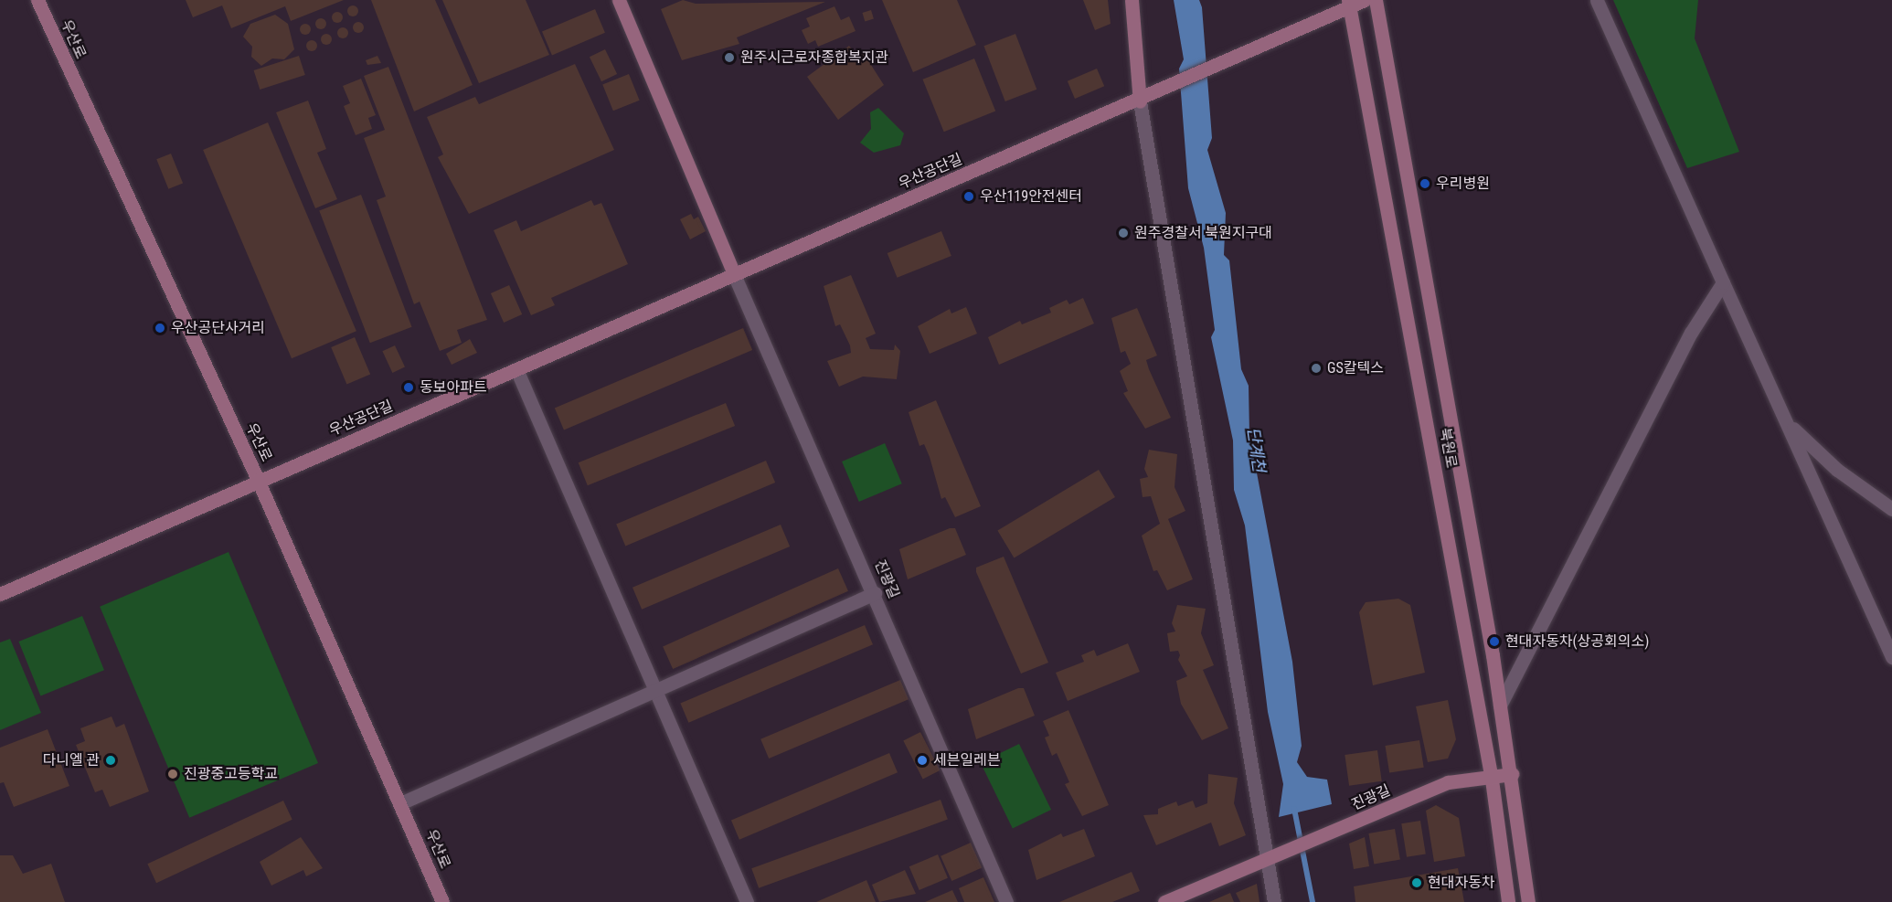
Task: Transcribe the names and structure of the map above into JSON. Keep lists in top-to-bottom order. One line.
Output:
{"streets":{"street":["우산로","우산공단길","북원로","진광길"]},"crossings":[["우산로","우산공단길"],["우산공단길","북원로"],["우산공단길","진광길"],["북원로","진광길"]],"water":["단계천"],"places":["원주시근로자종합복지관","우리병원","우산119안전센터","원주경찰서 북원지구대","우산공단사거리","GS칼텍스","동보아파트","현대자동차(상공회의소)","다니엘 관","세븐일레븐","진광중고등학교","현대자동차"]}
